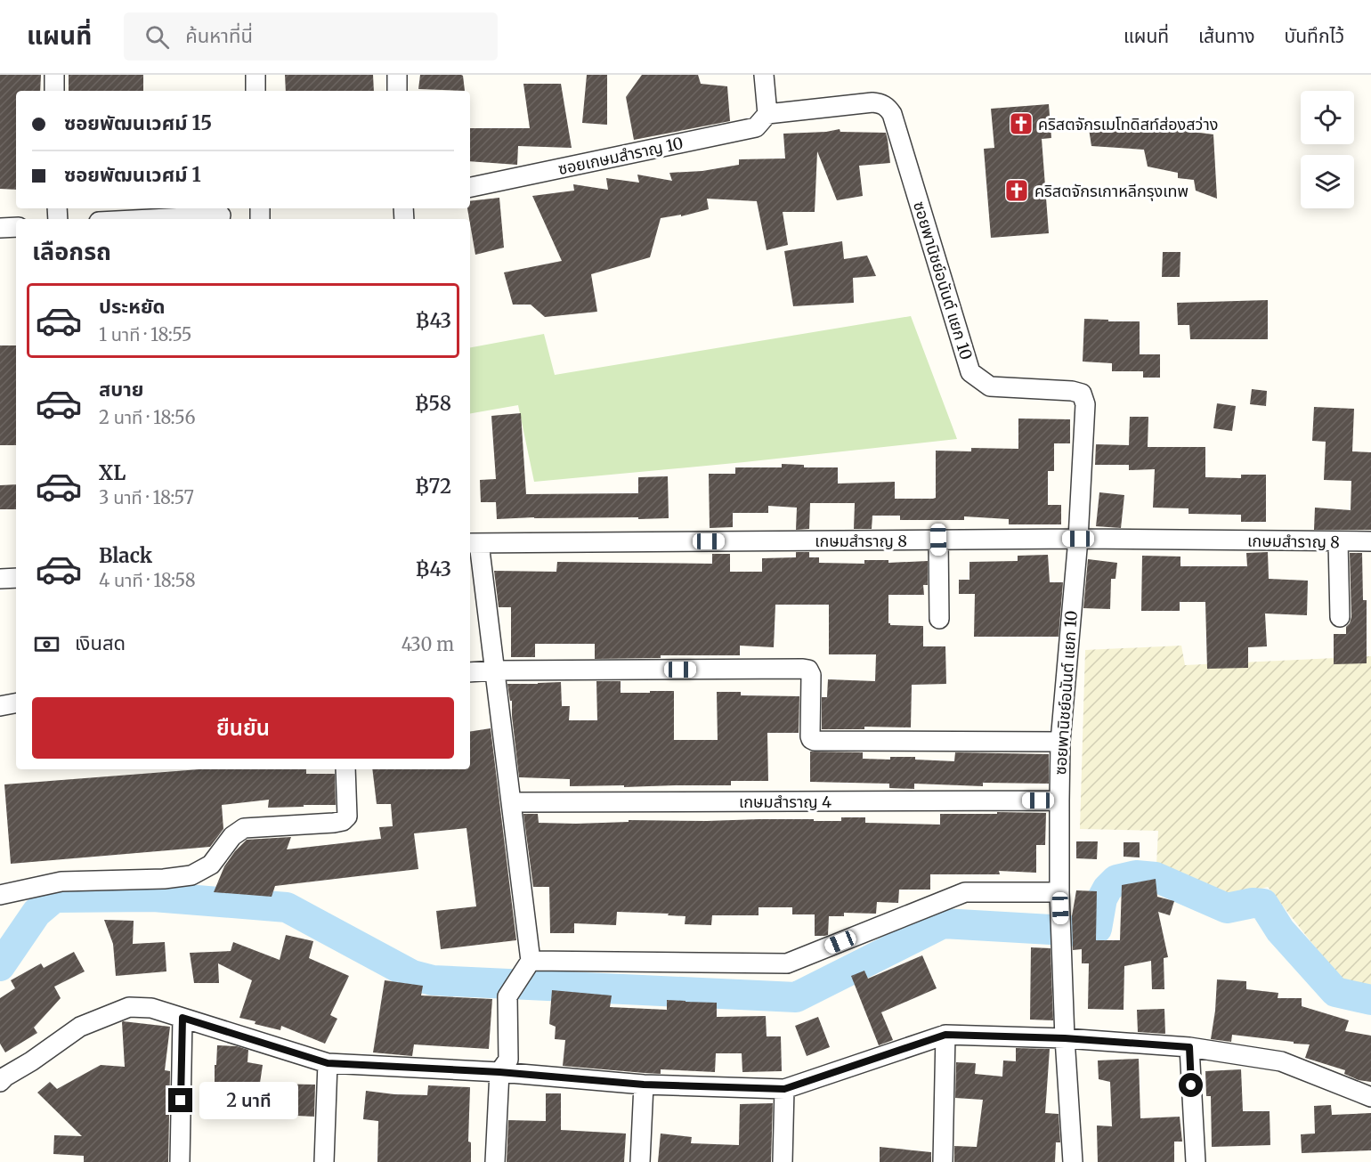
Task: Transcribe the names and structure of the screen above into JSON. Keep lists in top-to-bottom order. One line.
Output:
{"streets":{"street":["ซอยเกษมสำราญ 10","ซอยพานิชย์อนันต์ แยก 10","เกษมสำราญ 8","เกษมสำราญ 4"]},"crossings":[["ซอยเกษมสำราญ 10","ซอยพานิชย์อนันต์ แยก 10"],["ซอยพานิชย์อนันต์ แยก 10","เกษมสำราญ 8"],["ซอยพานิชย์อนันต์ แยก 10","เกษมสำราญ 4"]],"places":{"church":["คริสตจักรเมโทดิสท์ส่องสว่าง","คริสตจักรเกาหลีกรุงเทพ"]},"page":{"header":"แผนที่","search":"ค้นหาที่นี่","nav":["แผนที่","เส้นทาง","บันทึกไว้"],"banner":["ซอยพัฒนเวศม์ 15","ซอยพัฒนเวศม์ 1"],"heading":"เลือกรถ","list":[{"name":"ประหยัด","note":"1 นาที · 18:55","value":"฿43"},{"name":"สบาย","note":"2 นาที · 18:56","value":"฿58"},{"name":"XL","note":"3 นาที · 18:57","value":"฿72"},{"name":"Black","note":"4 นาที · 18:58","value":"฿43"}],"pay":["เงินสด","430 m"],"buttons":"ยืนยัน","bubble":"2 นาที"}}
